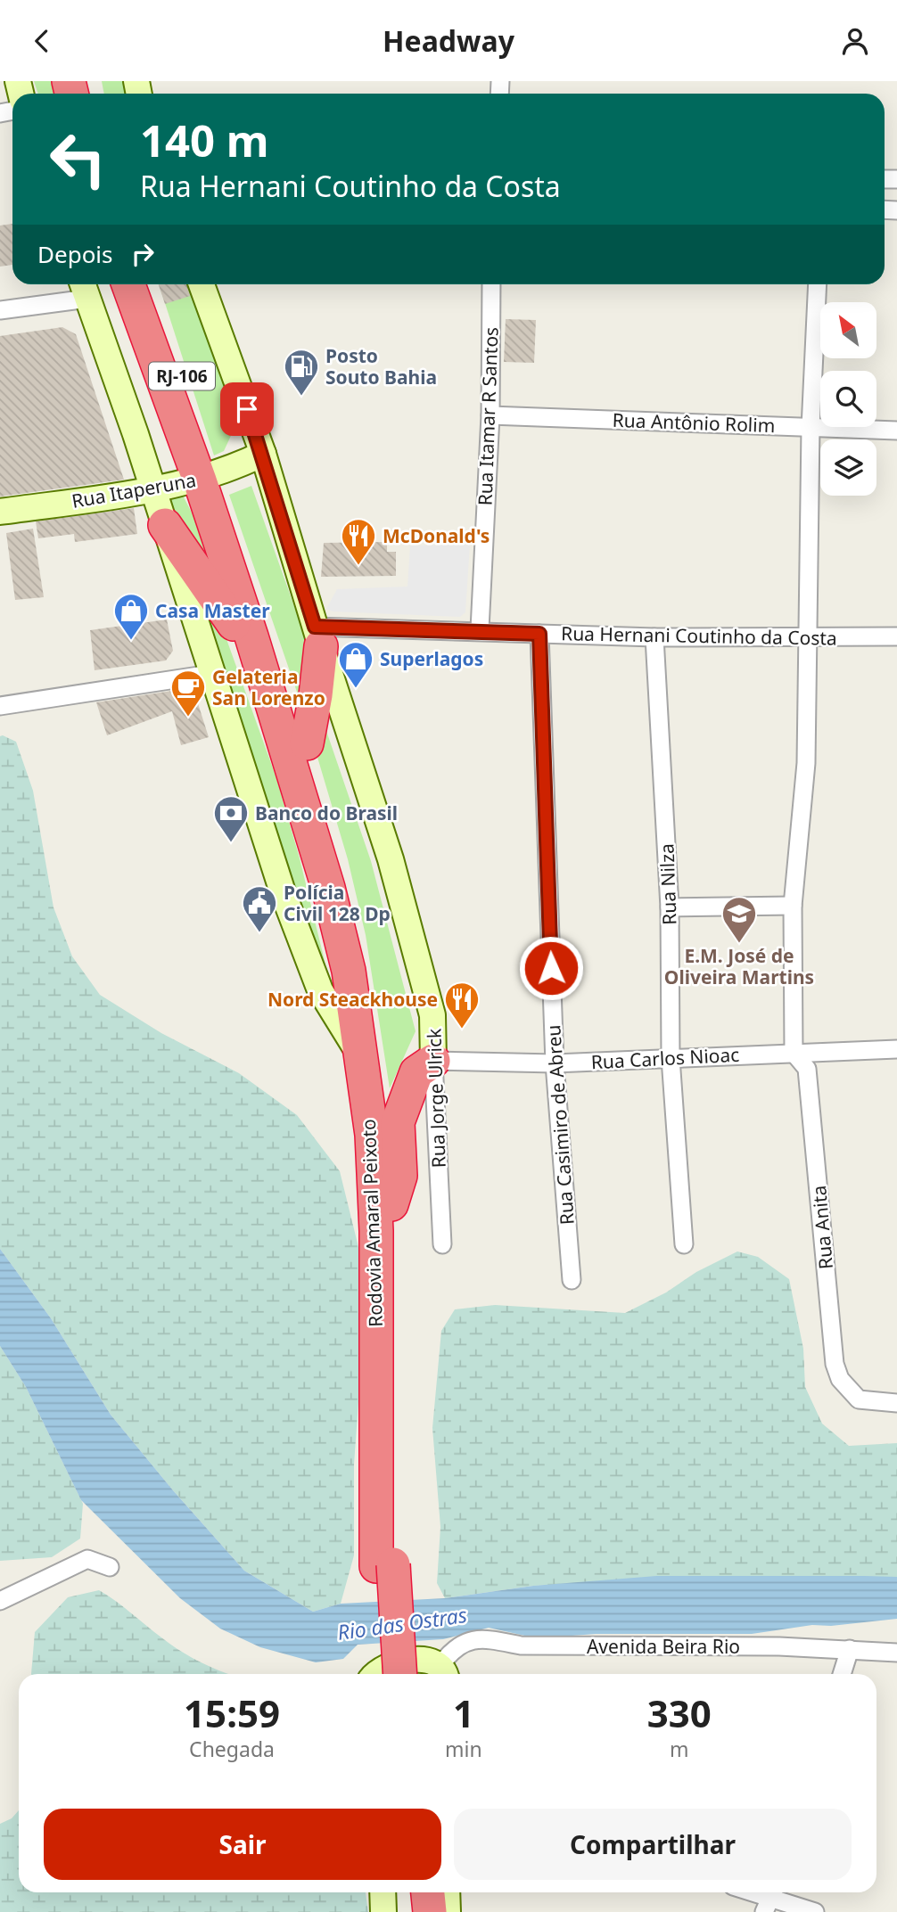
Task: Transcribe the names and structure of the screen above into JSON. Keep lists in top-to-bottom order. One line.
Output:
{"streets":{"highway":["RJ-106","Rodovia Amaral Peixoto"],"main road":["Rua Itaperuna","Rua Jorge Ulrick"],"street":["Rua Itamar R Santos","Rua Antônio Rolim","Rua Hernani Coutinho da Costa","Rua Nilza","Rua Carlos Nioac","Rua Casimiro de Abreu","Rua Anita","Avenida Beira Rio"]},"crossings":[["Rua Itamar R Santos","Rua Antônio Rolim"],["Rua Itamar R Santos","Rua Hernani Coutinho da Costa"],["Rua Itaperuna","Rua Jorge Ulrick"],["Rua Itaperuna","Rodovia Amaral Peixoto"],["Rua Hernani Coutinho da Costa","Rua Nilza"],["Rua Hernani Coutinho da Costa","Rua Jorge Ulrick"],["Rua Hernani Coutinho da Costa","Rua Casimiro de Abreu"],["Rua Nilza","Rua Carlos Nioac"],["Rua Carlos Nioac","Rua Jorge Ulrick"],["Rua Carlos Nioac","Rua Casimiro de Abreu"],["Rua Carlos Nioac","Rua Anita"]],"water":["Rio das Ostras"],"places":{"fuel station":["Posto Souto Bahia"],"restaurant":["McDonald's","Nord Steackhouse"],"shop":["Casa Master","Superlagos"],"cafe":["Gelateria San Lorenzo"],"bank":["Banco do Brasil"],"public building":["Polícia Civil 128 Dp"],"school or university":["E.M. José de Oliveira Martins"]},"north":"top left","page":{"header":"Headway","turn":["140 m","Rua Hernani Coutinho da Costa"],"then":"Depois","eta":["15:59","Chegada","1","min","330","m"],"buttons":["Sair","Compartilhar"]}}
